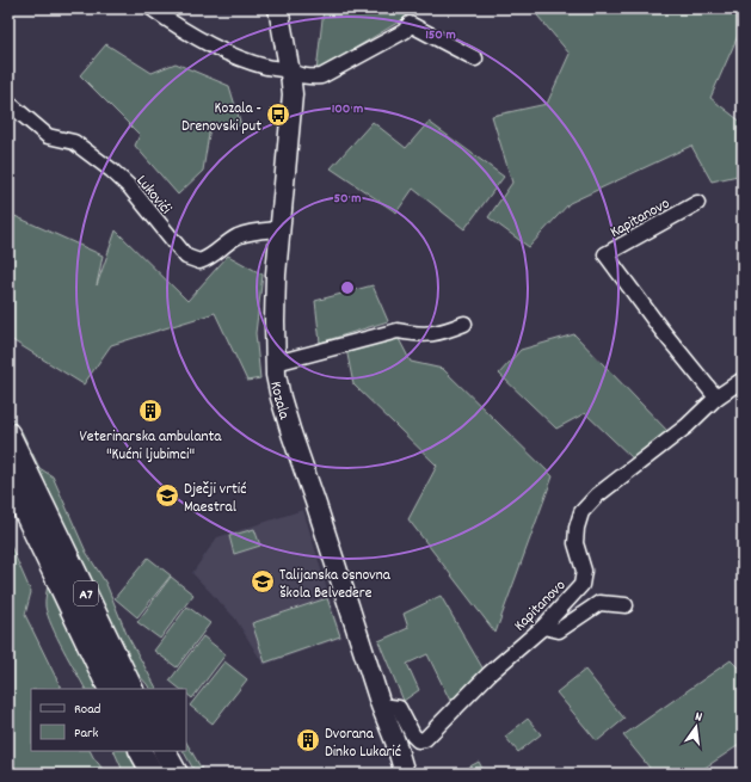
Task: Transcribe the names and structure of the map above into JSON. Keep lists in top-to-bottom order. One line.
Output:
{"streets":{"highway":["A7"],"main road":["Kozala"],"street":["Lukovići","Kapitanovo"]},"crossings":[["Lukovići","Kozala"],["Kapitanovo","Kozala"]],"places":{"bus stop":["Kozala - Drenovski put"],"building":["Veterinarska ambulanta \"Kućni ljubimci\"","Dvorana Dinko Lukarić"],"school or university":["Dječji vrtić Maestral","Talijanska osnovna škola Belvedere"]},"legend":["Road","Park"],"north":"top","rings":["150 m","100 m","50 m"]}
